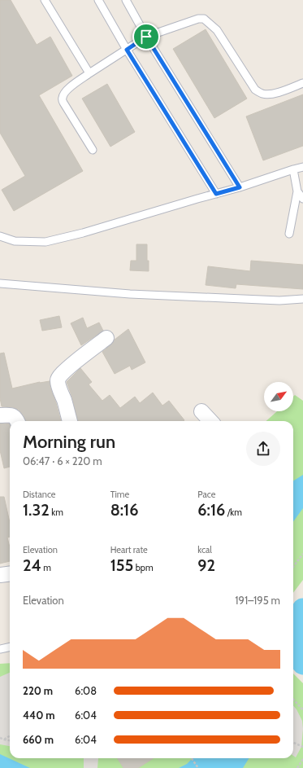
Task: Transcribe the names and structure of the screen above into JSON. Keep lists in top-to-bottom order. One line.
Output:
{"north":"top right","page":{"heading":["Morning run","06:47 · 6 × 220 m"],"stats":[["Distance","1.32 km"],["Time","8:16"],["Pace","6:16 /km"],["Elevation","24 m"],["Heart rate","155 bpm"],["kcal","92"]],"chart":["Elevation","191–195 m"],"list":[{"name":"220 m","note":"6:08"},{"name":"440 m","note":"6:04"},{"name":"660 m","note":"6:04"}]}}
